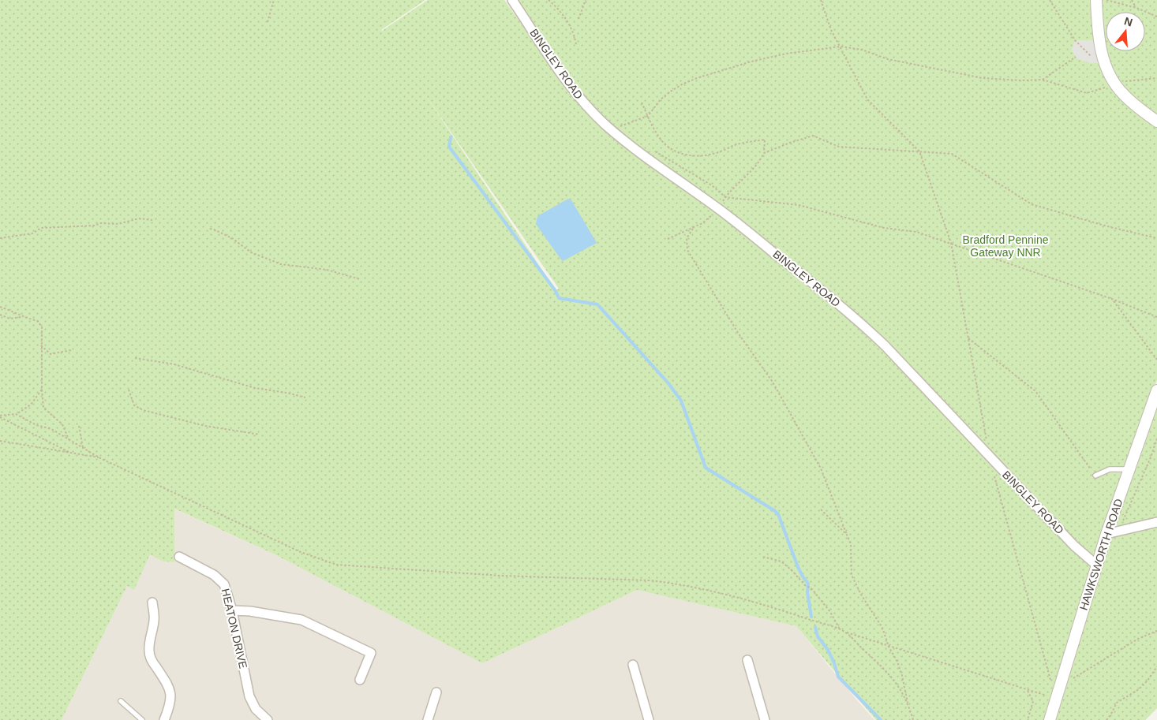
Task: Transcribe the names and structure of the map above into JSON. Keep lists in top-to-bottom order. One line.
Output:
{"streets":{"street":["BINGLEY ROAD","HAWKSWORTH ROAD","HEATON DRIVE"]},"crossings":[["BINGLEY ROAD","HAWKSWORTH ROAD"]],"parks":["Bradford Pennine Gateway NNR"],"north":"top"}
